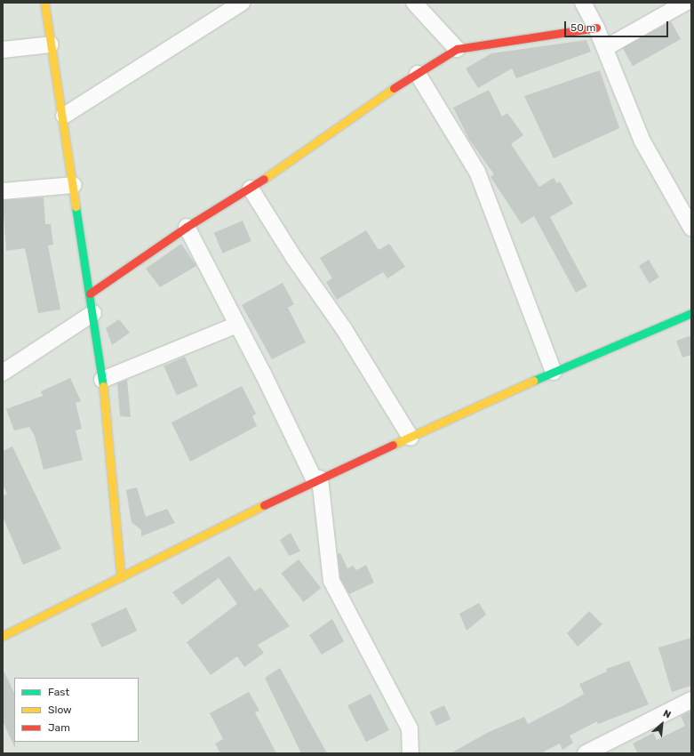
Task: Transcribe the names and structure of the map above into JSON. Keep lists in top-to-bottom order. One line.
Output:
{"legend":["Fast","Slow","Jam"],"scale_bar":"50 m","north":"top right"}
